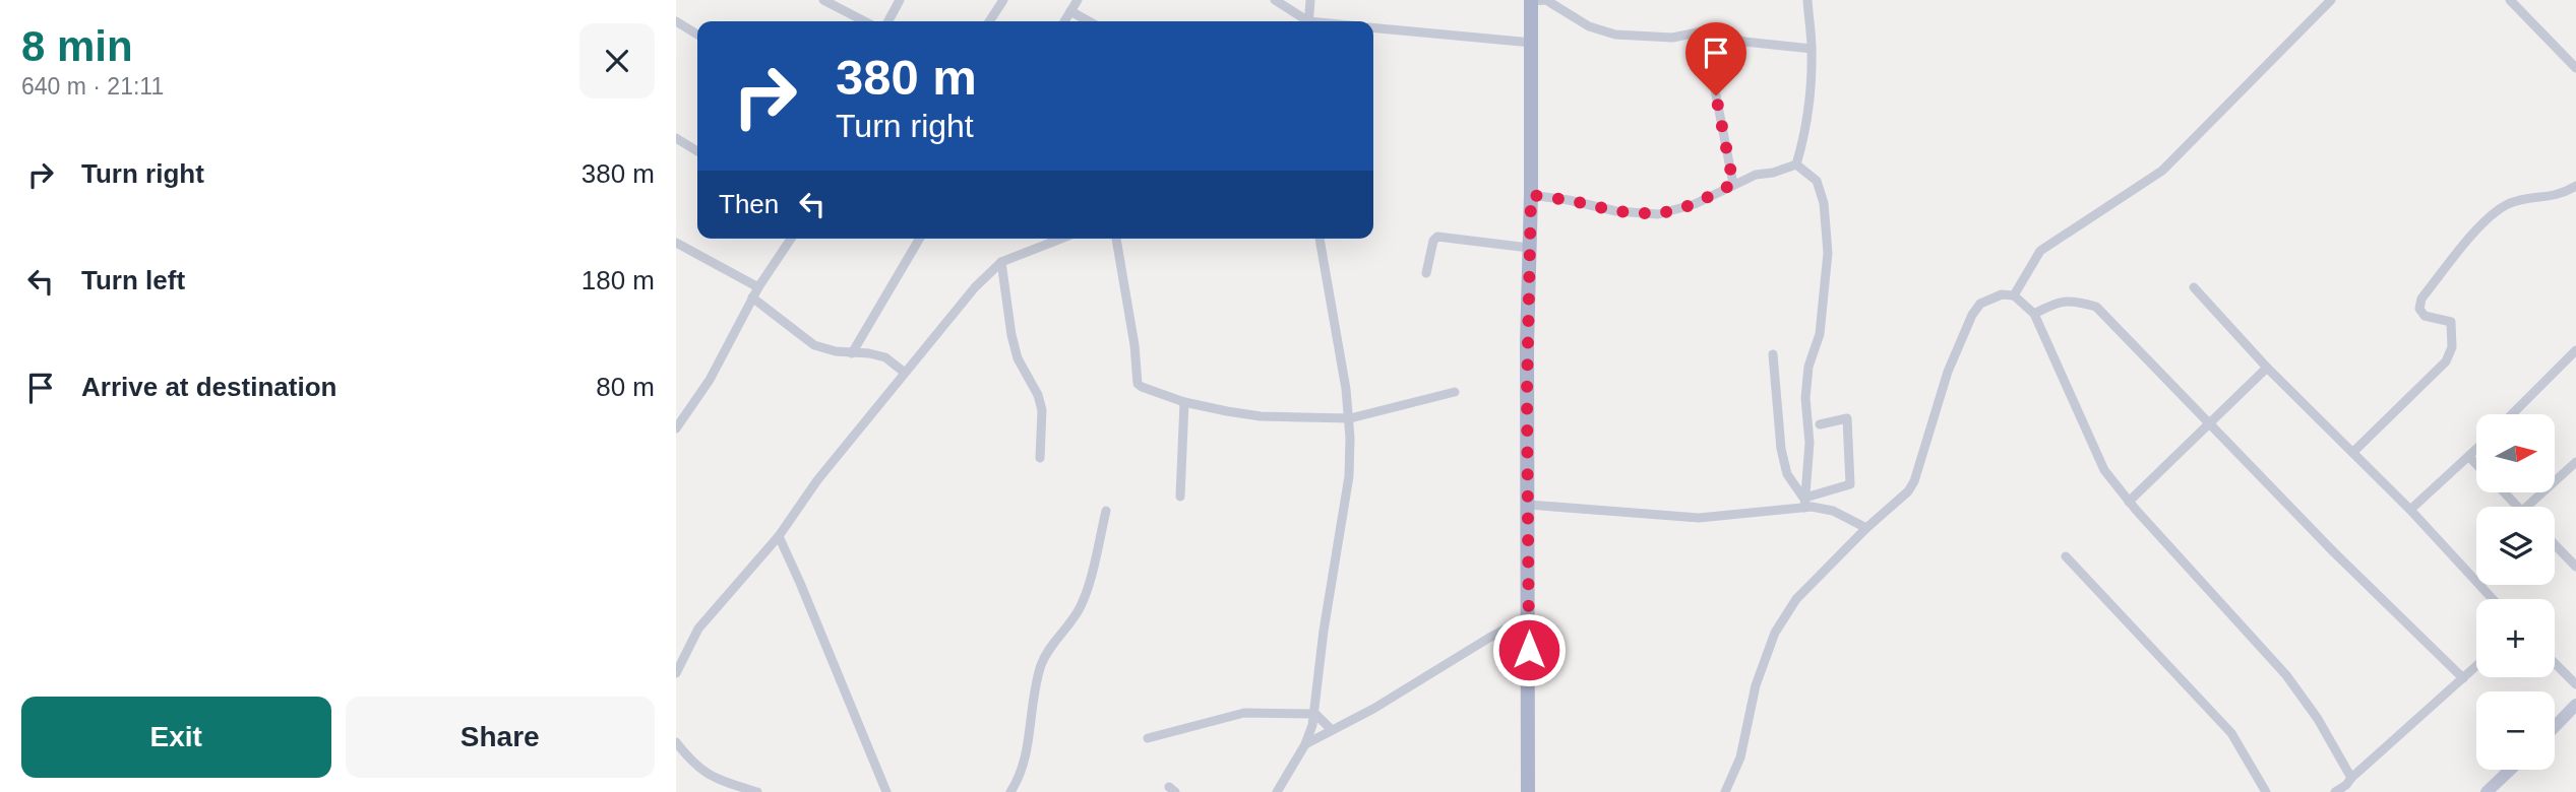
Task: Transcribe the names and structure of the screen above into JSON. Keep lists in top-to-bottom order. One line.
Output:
{"north":"right","page":{"heading":["8 min","640 m · 21:11"],"turn":["380 m","Turn right"],"list":[{"name":"Turn right","value":"380 m"},{"name":"Turn left","value":"180 m"},{"name":"Arrive at destination","value":"80 m"}],"then":"Then","map_buttons":["+","−"],"buttons":["Exit","Share"]}}
